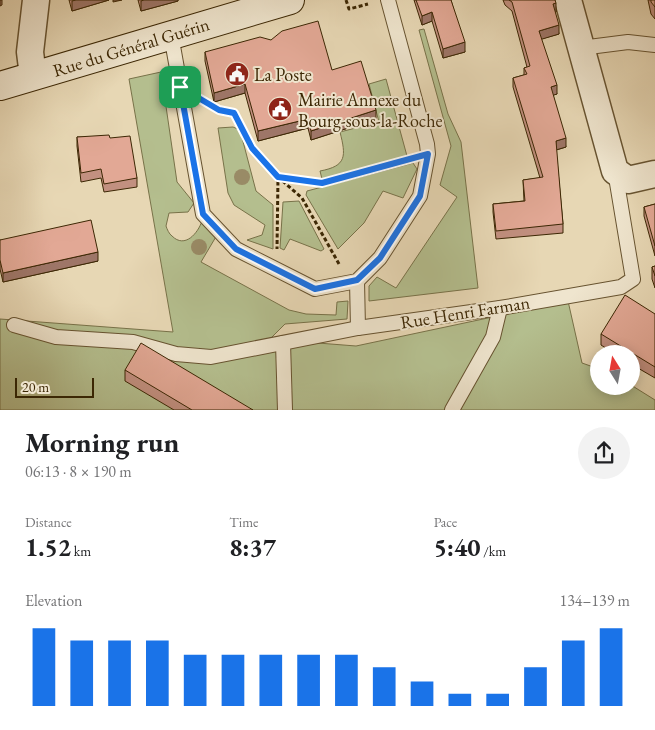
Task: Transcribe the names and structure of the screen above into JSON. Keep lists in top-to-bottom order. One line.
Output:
{"streets":{"main road":["Rue du Général Guérin"],"street":["Rue Henri Farman"]},"places":{"public building":["La Poste","Mairie Annexe du Bourg-sous-la-Roche"]},"scale_bar":"20 m","north":"top","page":{"scale":"20 m","heading":["Morning run","06:13 · 8 × 190 m"],"stats":[["Distance","1.52 km"],["Time","8:37"],["Pace","5:40 /km"]],"chart":["Elevation","134–139 m"]}}
